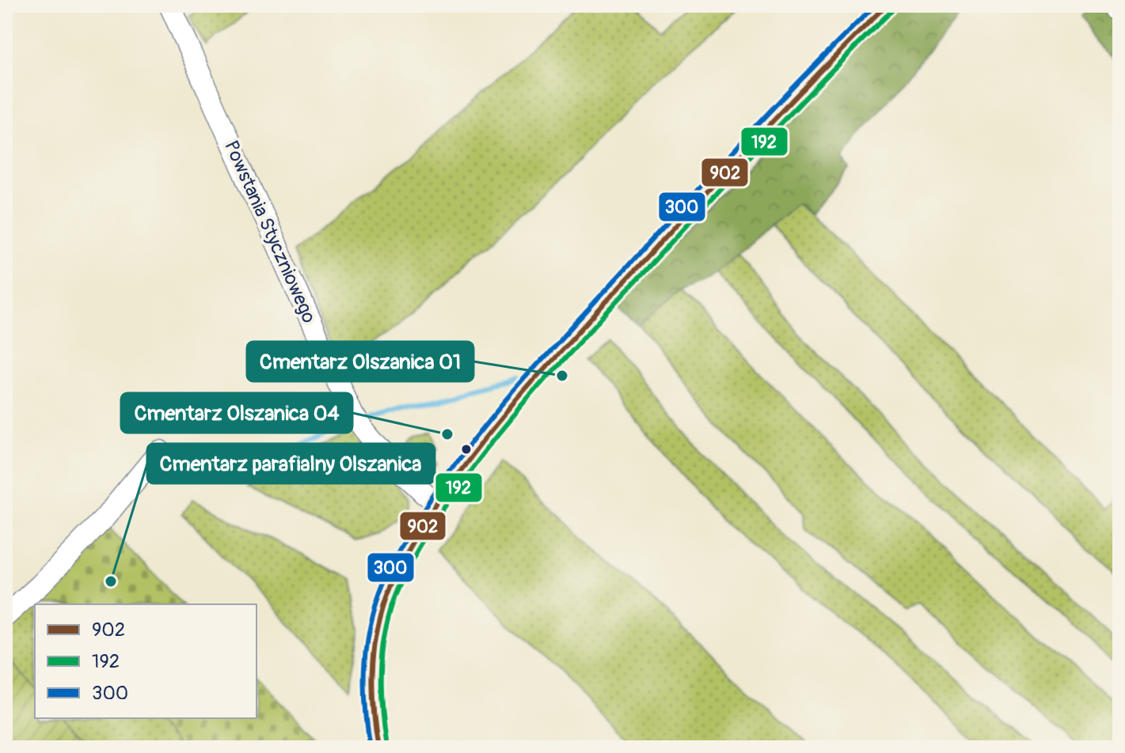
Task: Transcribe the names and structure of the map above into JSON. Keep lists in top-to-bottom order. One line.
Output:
{"streets":{"street":["Powstania Styczniowego"]},"places":["Cmentarz Olszanica 01","Cmentarz Olszanica 04","Cmentarz parafialny Olszanica"],"lines":["transit line 902","transit line 300","transit line 192"],"legend":["902","192","300"]}
